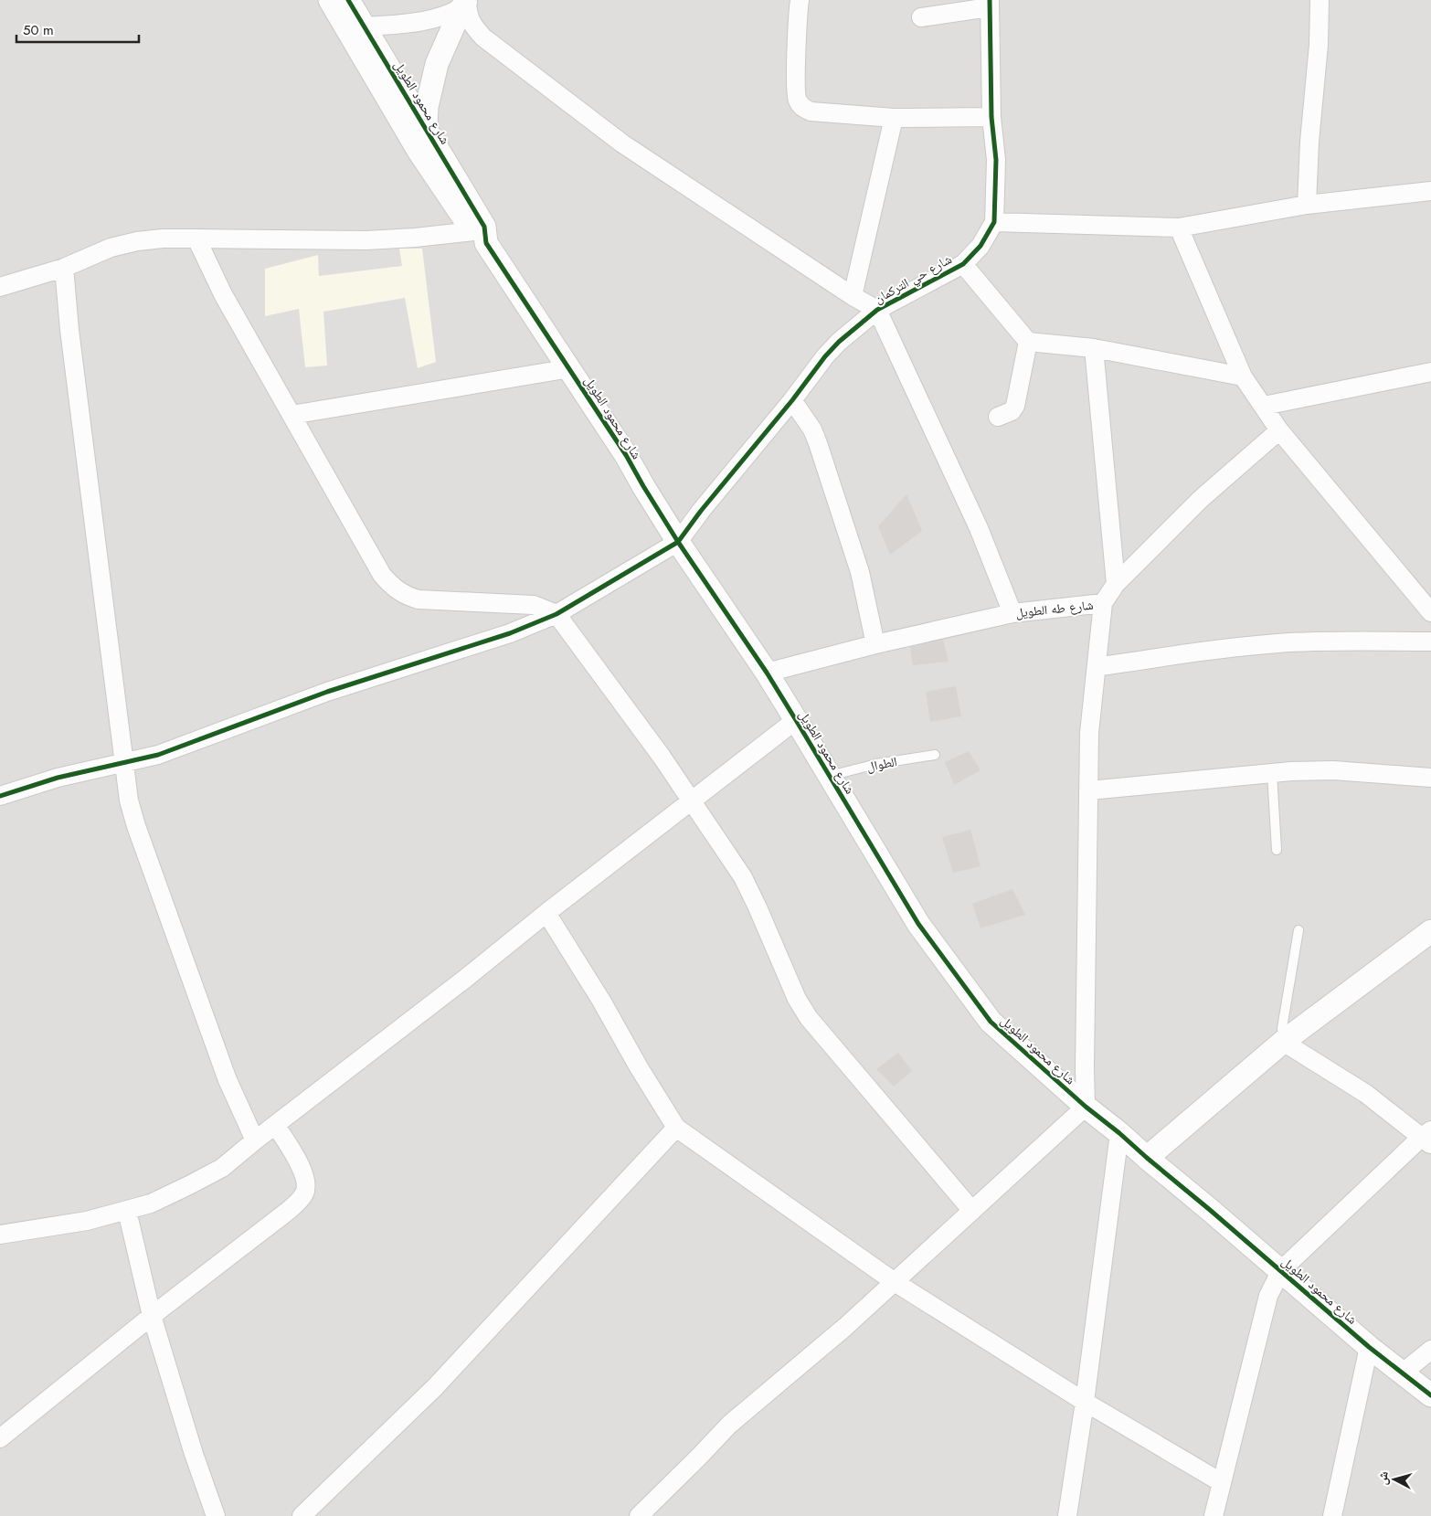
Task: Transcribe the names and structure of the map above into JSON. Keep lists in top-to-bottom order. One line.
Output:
{"streets":{"street":["شارع محمود الطويل","شارع حي التركمان","شارع طه الطويل"],"lane":["الطوال"]},"crossings":[["شارع محمود الطويل","شارع حي التركمان"],["شارع محمود الطويل","شارع طه الطويل"],["شارع محمود الطويل","الطوال"]],"scale_bar":"50 m","north":"left"}
